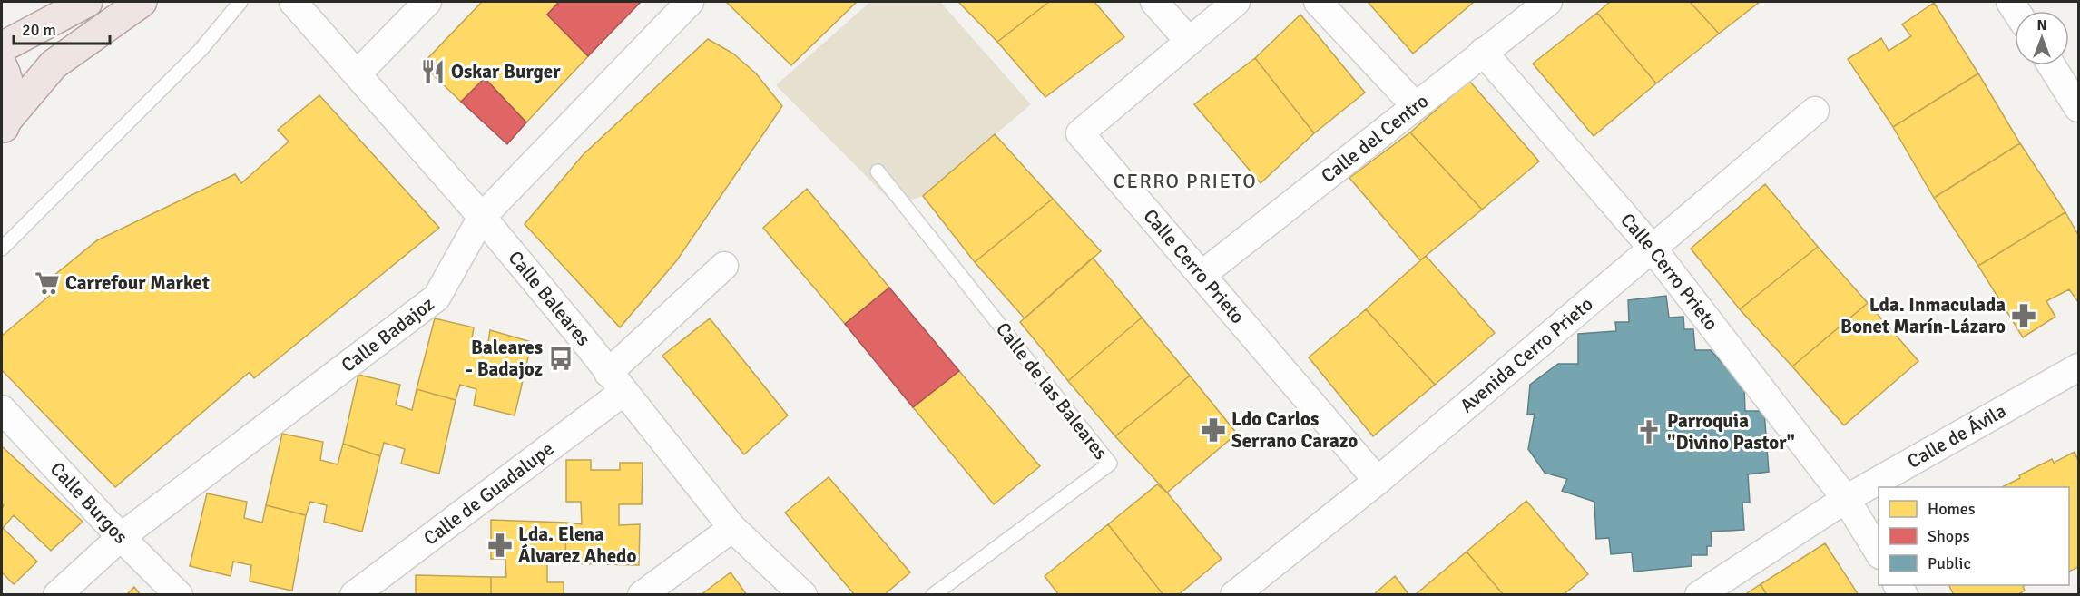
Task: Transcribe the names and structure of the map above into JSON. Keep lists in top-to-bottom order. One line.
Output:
{"streets":{"street":["Calle del Centro","Calle Cerro Prieto","Calle Baleares","Calle Badajoz","Avenida Cerro Prieto","Calle de Ávila","Calle de Guadalupe","Calle Burgos"],"lane":["Calle de las Baleares"]},"crossings":[["Calle del Centro","Calle Cerro Prieto"],["Calle Cerro Prieto","Avenida Cerro Prieto"],["Calle Cerro Prieto","Calle de Ávila"],["Calle Baleares","Calle Badajoz"],["Calle Baleares","Calle de Guadalupe"],["Calle Badajoz","Calle Burgos"]],"districts":["CERRO PRIETO"],"places":{"restaurant":["Oskar Burger"],"supermarket":["Carrefour Market"],"pharmacy":["Lda. Inmaculada Bonet Marín-Lázaro","Ldo Carlos Serrano Carazo","Lda. Elena Álvarez Ahedo"],"bus stop":["Baleares - Badajoz"],"church":["Parroquia \"Divino Pastor\""]},"legend":["Homes","Shops","Public"],"scale_bar":"20 m","north":"top"}
